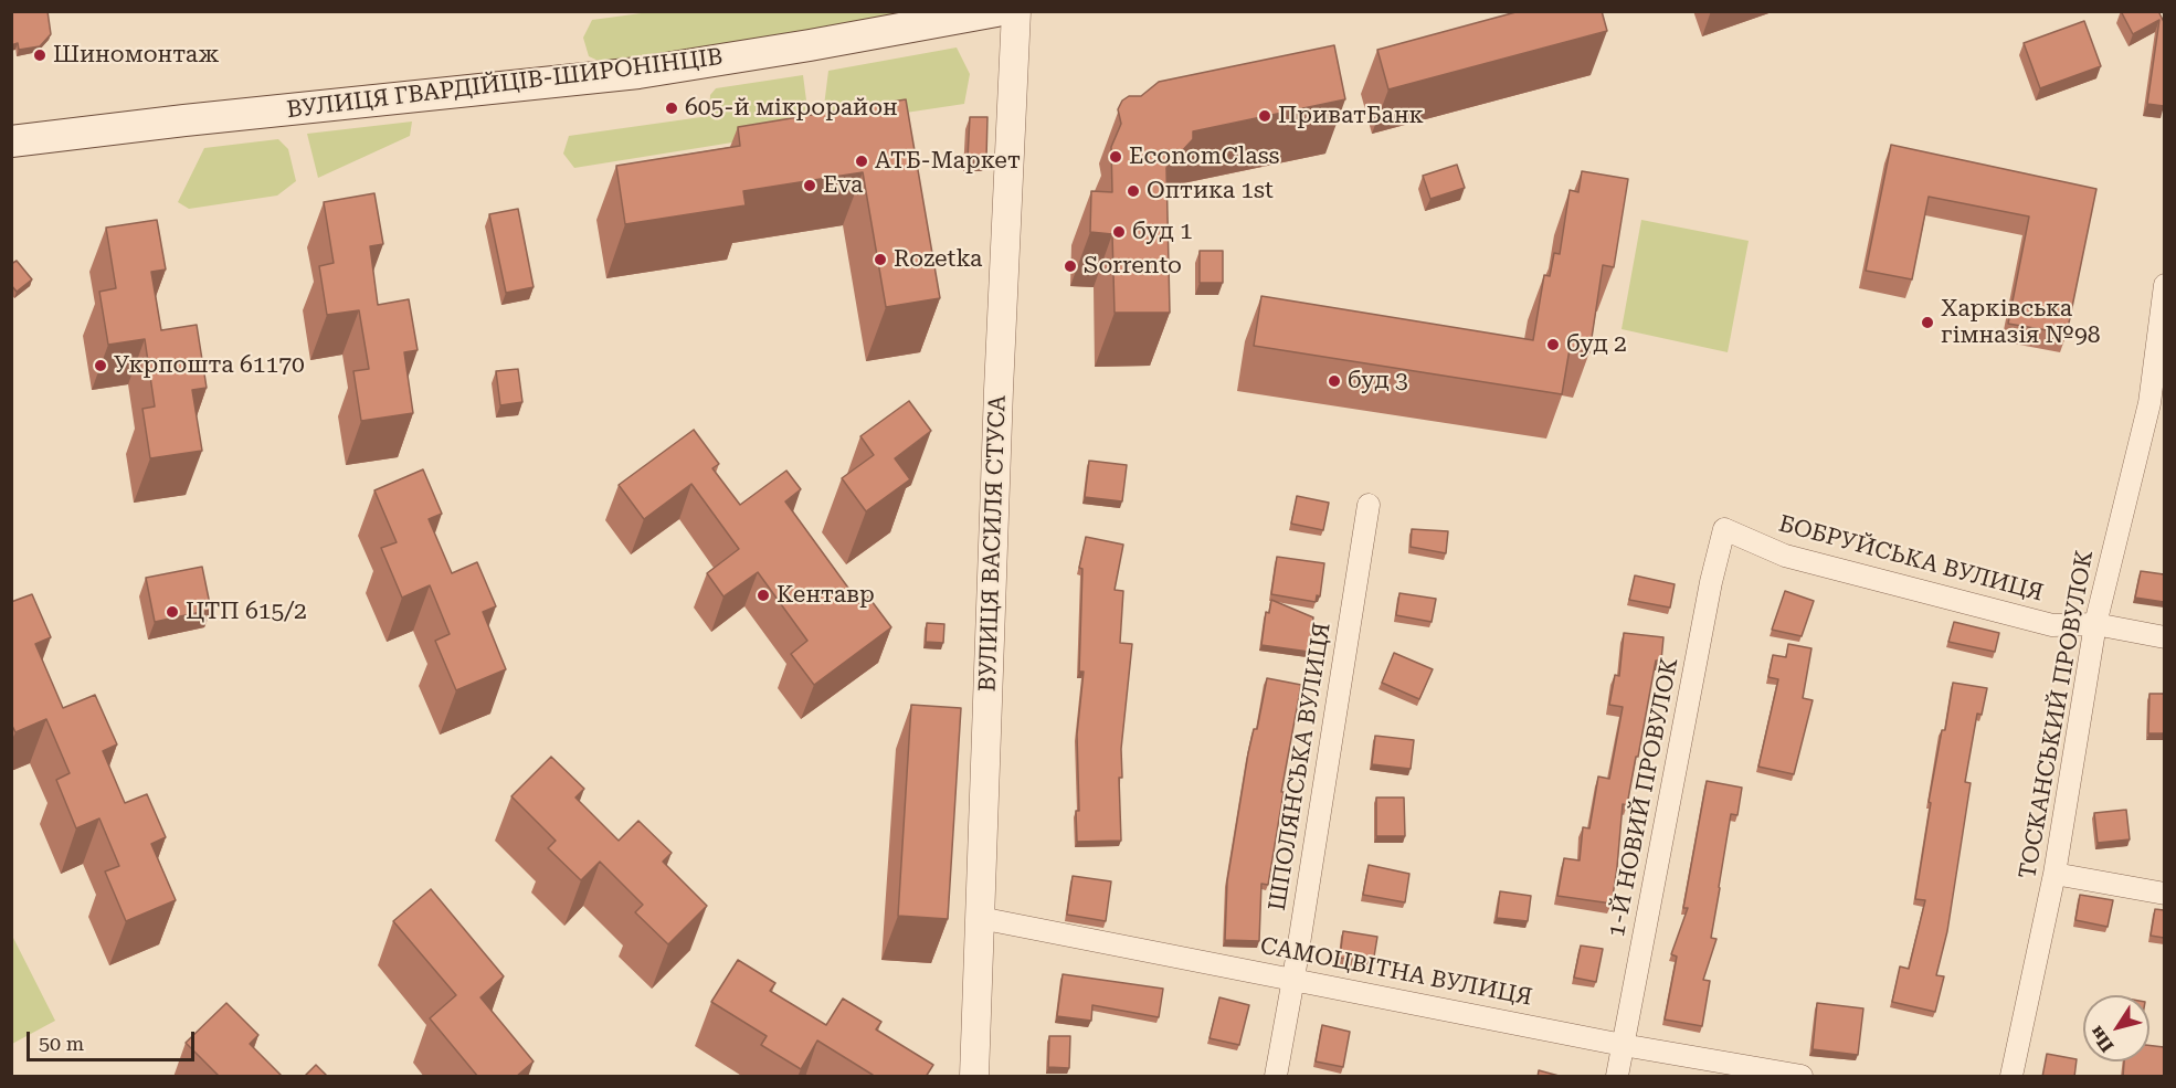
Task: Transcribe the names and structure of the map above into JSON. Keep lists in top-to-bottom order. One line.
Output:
{"streets":{"main road":["ВУЛИЦЯ ГВАРДІЙЦІВ-ШИРОНІНЦІВ"],"street":["ВУЛИЦЯ ВАСИЛЯ СТУСА","БОБРУЙСЬКА ВУЛИЦЯ","ТОСКАНСЬКИЙ ПРОВУЛОК","ШПОЛЯНСЬКА ВУЛИЦЯ","1-Й НОВИЙ ПРОВУЛОК","САМОЦВІТНА ВУЛИЦЯ"]},"crossings":[["ВУЛИЦЯ ВАСИЛЯ СТУСА","САМОЦВІТНА ВУЛИЦЯ"],["БОБРУЙСЬКА ВУЛИЦЯ","ТОСКАНСЬКИЙ ПРОВУЛОК"],["БОБРУЙСЬКА ВУЛИЦЯ","1-Й НОВИЙ ПРОВУЛОК"],["ШПОЛЯНСЬКА ВУЛИЦЯ","САМОЦВІТНА ВУЛИЦЯ"],["1-Й НОВИЙ ПРОВУЛОК","САМОЦВІТНА ВУЛИЦЯ"]],"places":["Шиномонтаж","605-й мікрорайон","ПриватБанк","EconomClass","АТБ-Маркет","Eva","Оптика 1st","буд 1","Rozetka","Sorrento","Харківська гімназія №98","буд 2","Укрпошта 61170","буд 3","Кентавр","ЦТП 615/2"],"scale_bar":"50 m","north":"bottom left"}
